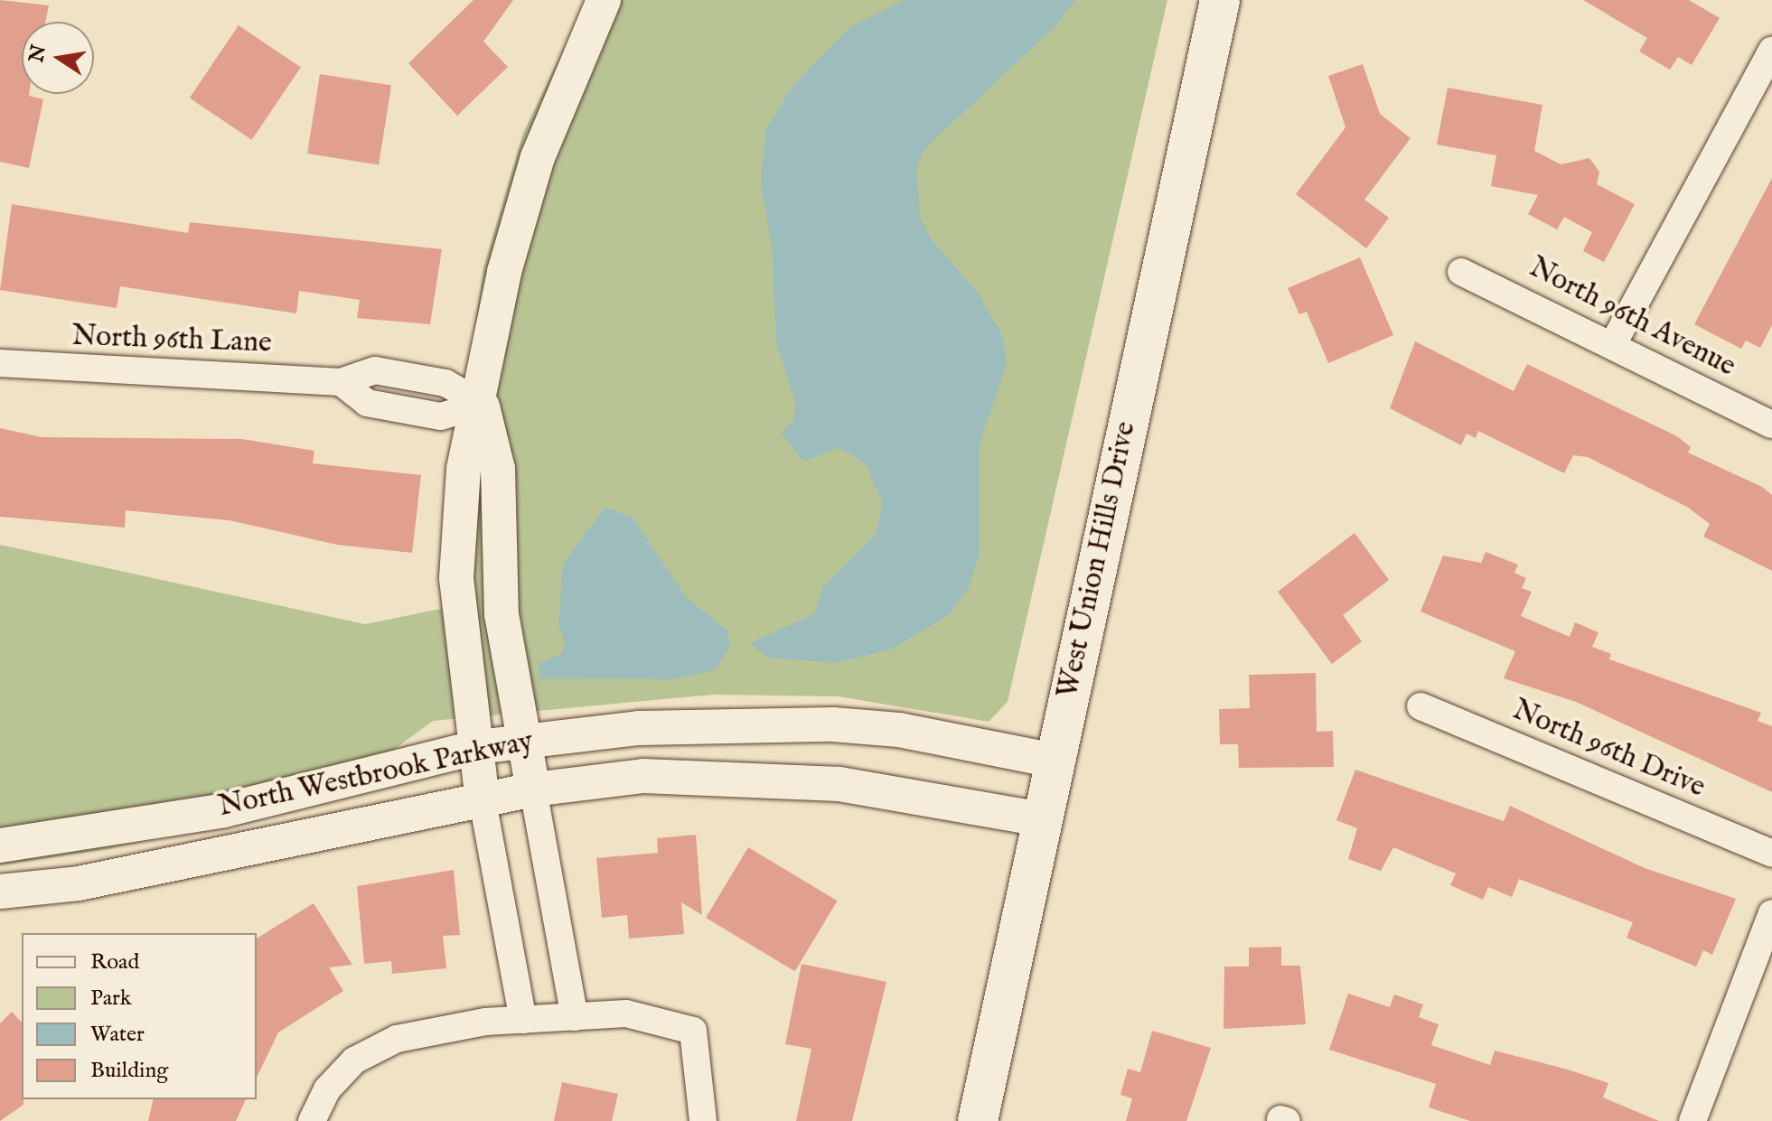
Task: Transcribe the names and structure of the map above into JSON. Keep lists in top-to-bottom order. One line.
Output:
{"streets":{"main road":["West Union Hills Drive"],"street":["North 96th Avenue","North 96th Lane","North 96th Drive","North Westbrook Parkway"]},"crossings":[["West Union Hills Drive","North Westbrook Parkway"]],"legend":["Road","Park","Water","Building"],"north":"left"}
